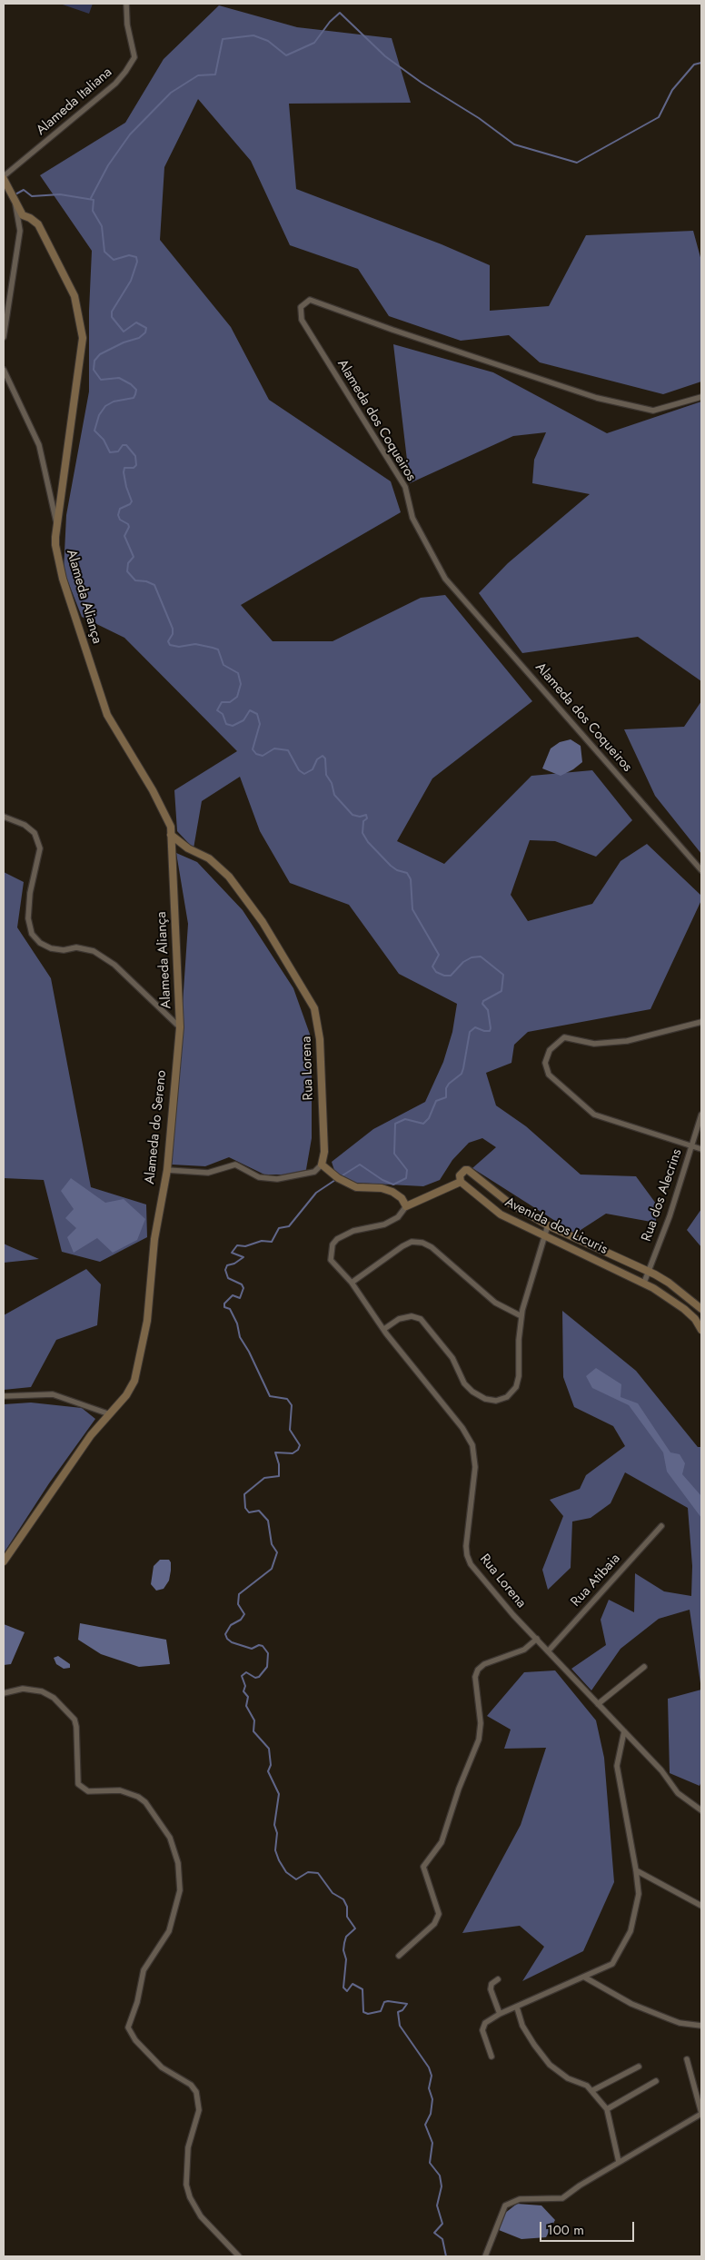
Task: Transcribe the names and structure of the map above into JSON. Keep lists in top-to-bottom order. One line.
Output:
{"streets":{"street":["Alameda Italiana","Alameda dos Coqueiros","Alameda Aliança","Rua Lorena","Alameda do Sereno","Rua dos Alecrins","Avenida dos Licuris","Rua Atibaia"]},"crossings":[["Alameda Italiana","Alameda Aliança"],["Alameda Aliança","Rua Lorena"],["Alameda Aliança","Alameda do Sereno"],["Rua Lorena","Rua Atibaia"],["Rua dos Alecrins","Avenida dos Licuris"]],"scale_bar":"100 m"}
